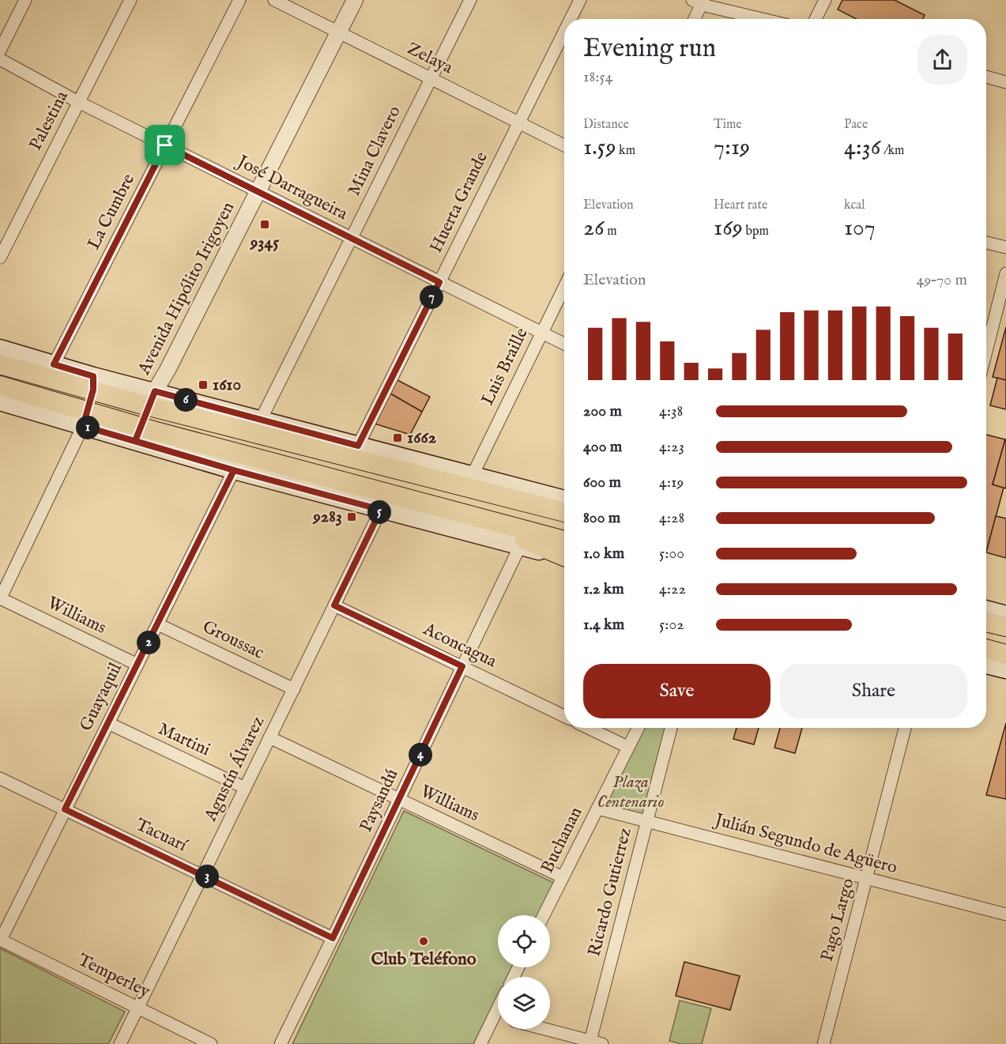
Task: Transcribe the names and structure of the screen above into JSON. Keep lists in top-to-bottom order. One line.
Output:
{"streets":{"street":["Zelaya","Palestina","Mina Clavero","José Darragueira","Huerta Grande","La Cumbre","Avenida Hipólito Irigoyen","Luis Braille","Williams","Groussac","Aconcagua","Guayaquil","Martini","Agustín Álvarez","Paysandú","Tacuarí","Buchanan","Julián Segundo de Agüero","Ricardo Gutierrez","Pago Largo","Temperley"]},"crossings":[["Zelaya","Mina Clavero"],["Zelaya","Huerta Grande"],["Zelaya","Avenida Hipólito Irigoyen"],["Palestina","José Darragueira"],["Mina Clavero","José Darragueira"],["José Darragueira","Huerta Grande"],["José Darragueira","La Cumbre"],["José Darragueira","Avenida Hipólito Irigoyen"],["José Darragueira","Luis Braille"],["Williams","Guayaquil"],["Williams","Agustín Álvarez"],["Williams","Paysandú"],["Williams","Buchanan"],["Groussac","Guayaquil"],["Groussac","Agustín Álvarez"],["Aconcagua","Agustín Álvarez"],["Aconcagua","Paysandú"],["Guayaquil","Martini"],["Guayaquil","Tacuarí"],["Guayaquil","Temperley"],["Martini","Agustín Álvarez"],["Agustín Álvarez","Tacuarí"],["Agustín Álvarez","Temperley"],["Paysandú","Tacuarí"],["Buchanan","Julián Segundo de Agüero"],["Julián Segundo de Agüero","Ricardo Gutierrez"],["Julián Segundo de Agüero","Pago Largo"]],"parks":["Plaza Centenario"],"places":{"transit":["9345","1610","1662","9283"],"other":["Club Teléfono"]},"page":{"heading":["Evening run","18:54"],"stats":[["Distance","1.59 km"],["Time","7:19"],["Pace","4:36 /km"],["Elevation","26 m"],["Heart rate","169 bpm"],["kcal","107"]],"chart":["Elevation","49–70 m"],"pins":["7","6","1","5","2","4","3"],"list":[{"name":"200 m","note":"4:38"},{"name":"400 m","note":"4:23"},{"name":"600 m","note":"4:19"},{"name":"800 m","note":"4:28"},{"name":"1.0 km","note":"5:00"},{"name":"1.2 km","note":"4:22"},{"name":"1.4 km","note":"5:02"}],"buttons":["Save","Share"]}}
